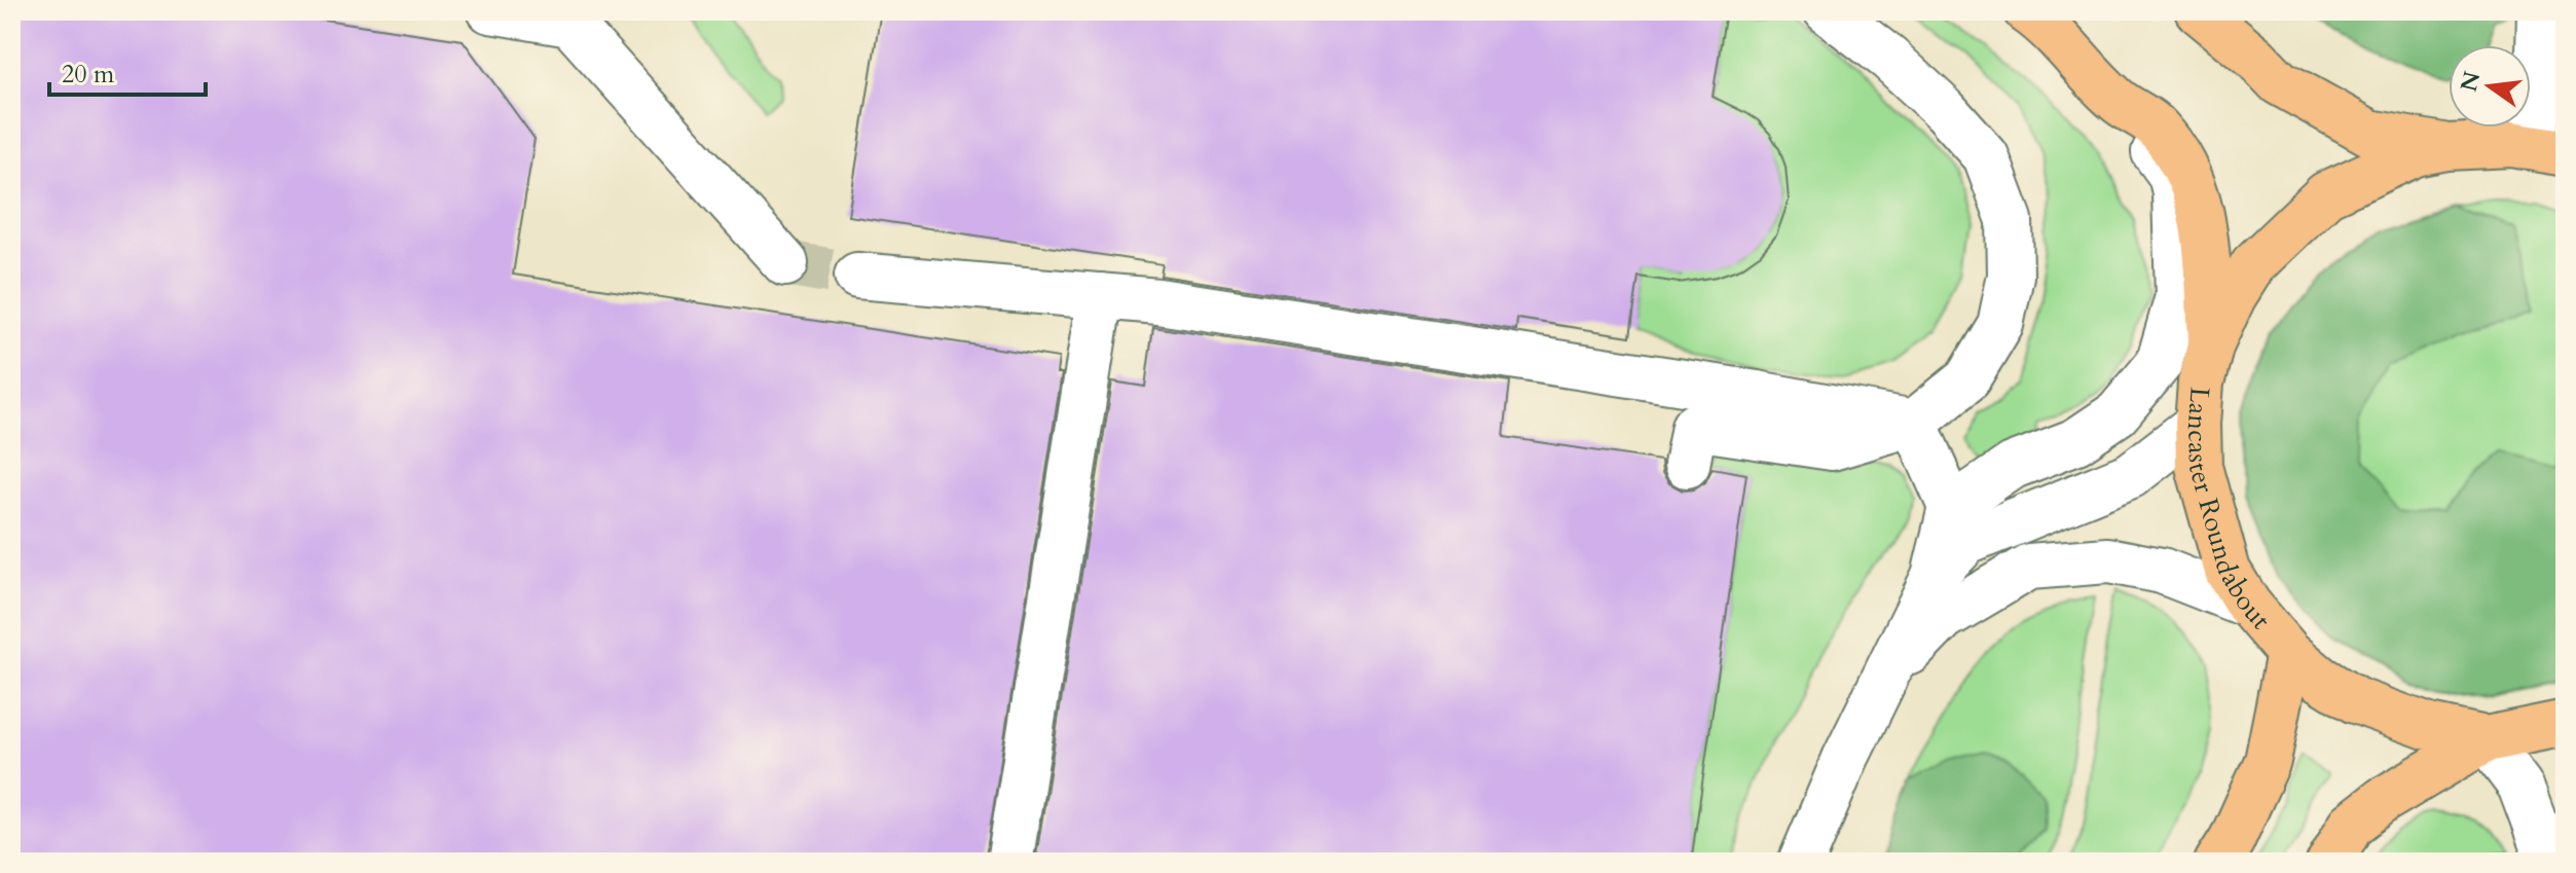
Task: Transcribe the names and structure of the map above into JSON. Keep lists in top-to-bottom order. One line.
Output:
{"streets":{"main road":["Lancaster Roundabout"]},"scale_bar":"20 m","north":"left"}
